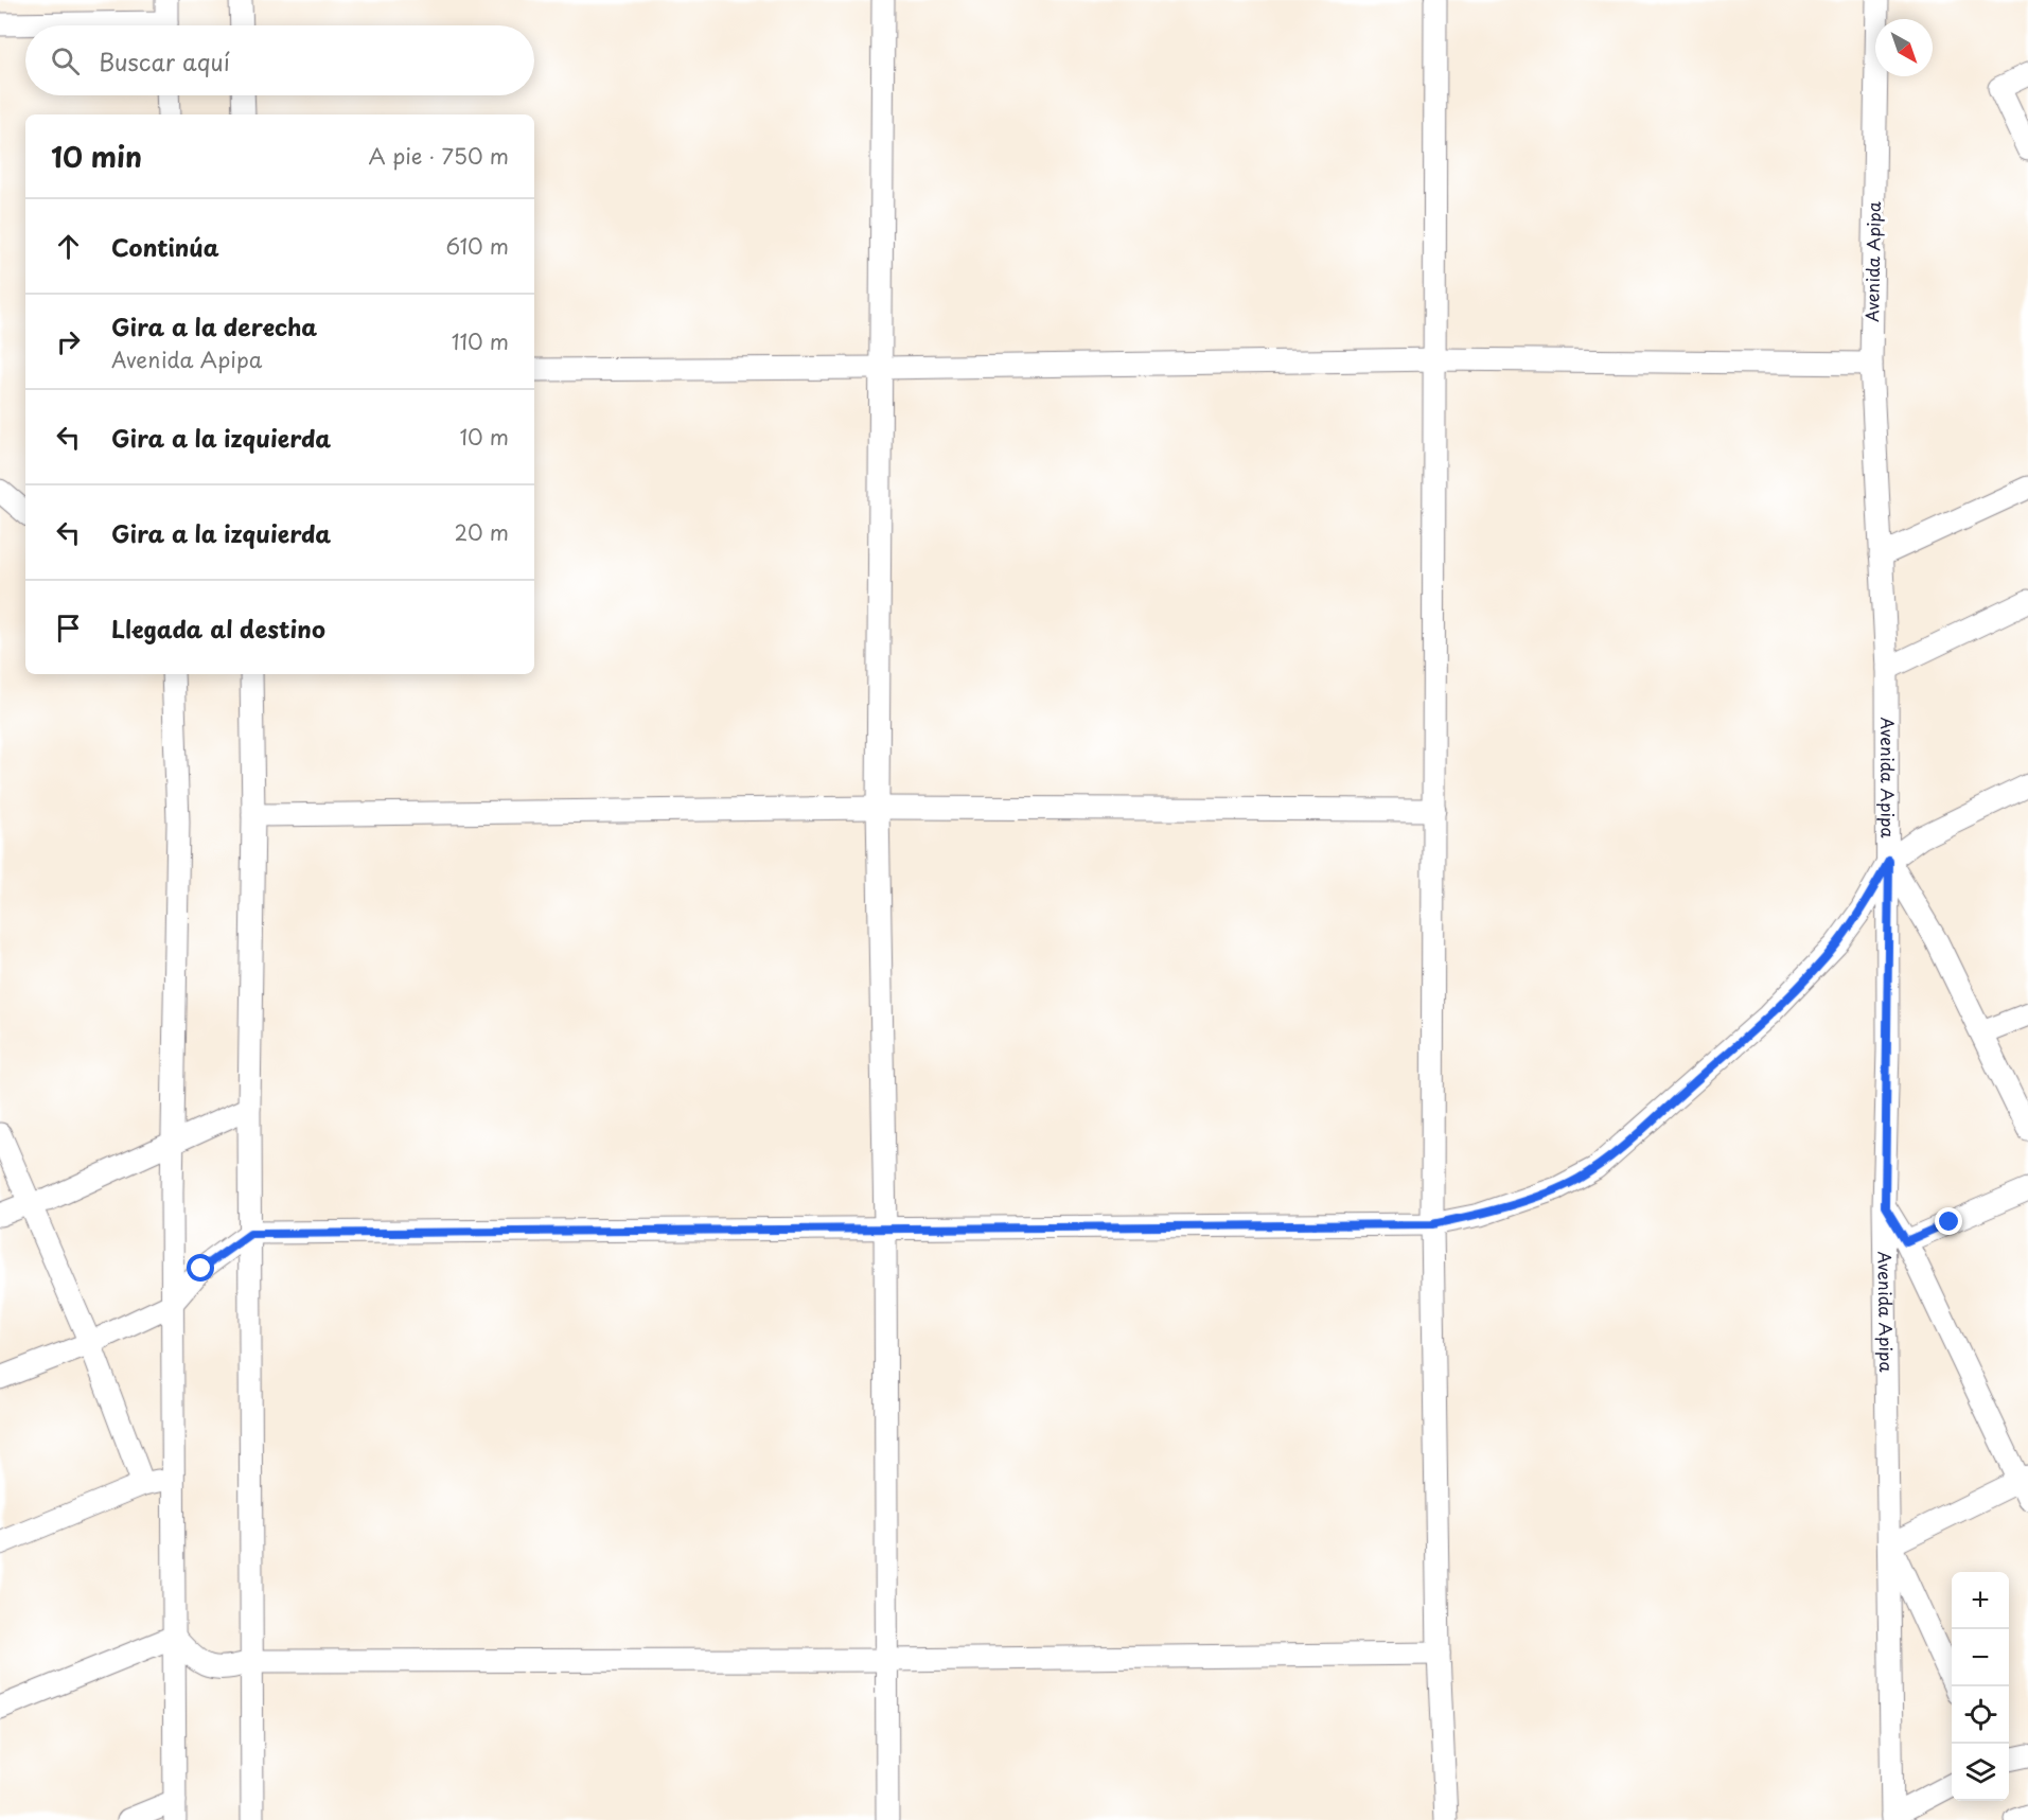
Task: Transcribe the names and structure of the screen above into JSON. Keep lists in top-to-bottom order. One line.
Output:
{"streets":{"street":["Avenida Apipa"]},"north":"bottom right","page":{"search":"Buscar aquí","heading":["10 min","A pie · 750 m"],"list":[["Continúa","610 m"],["Gira a la derecha","Avenida Apipa","110 m"],["Gira a la izquierda","10 m"],["Gira a la izquierda","20 m"],"Llegada al destino"],"map_buttons":["+","−"]}}
